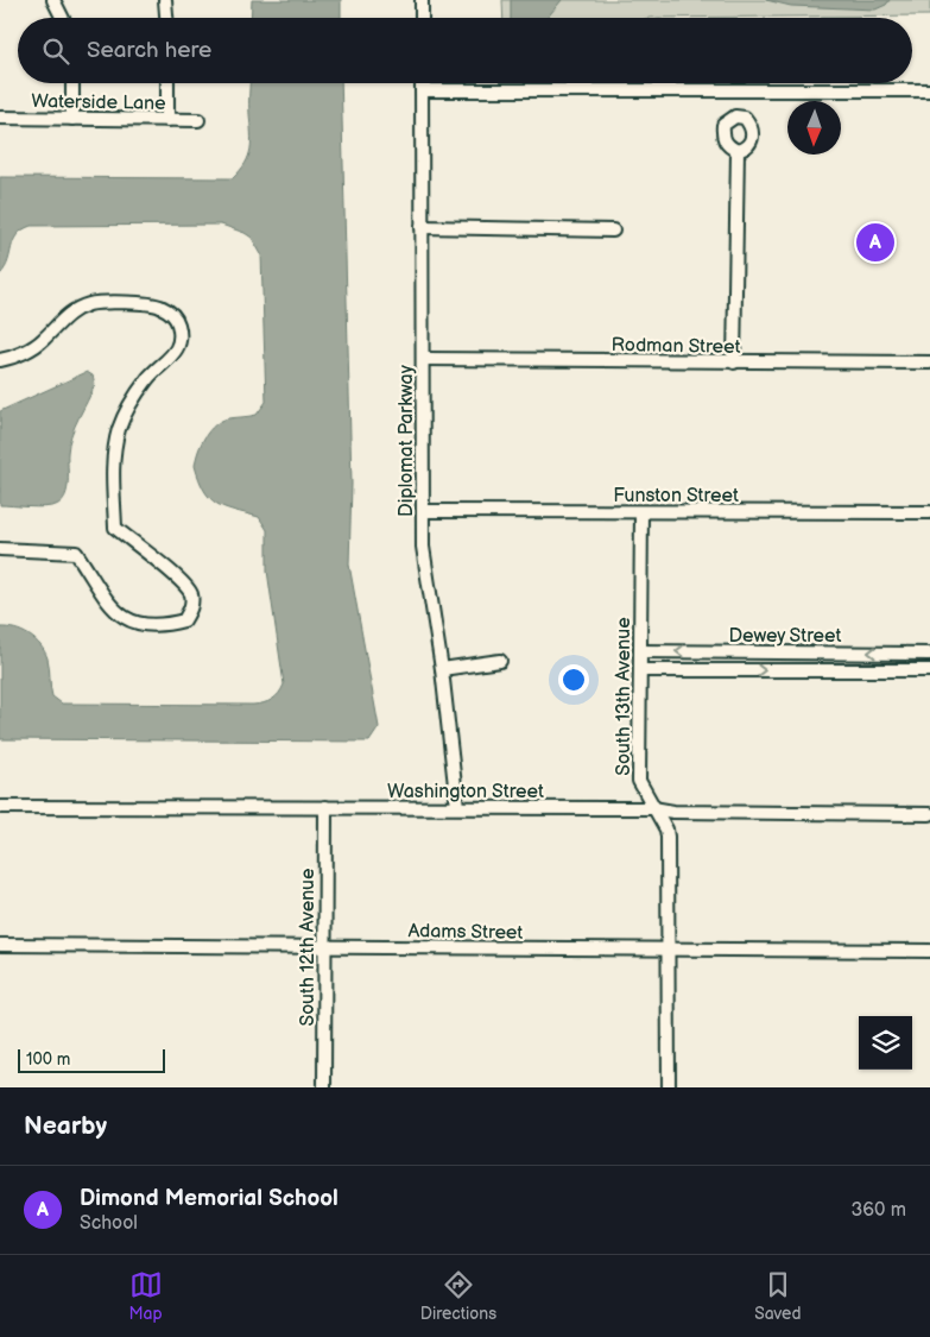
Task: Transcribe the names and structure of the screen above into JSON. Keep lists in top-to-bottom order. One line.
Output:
{"streets":{"street":["Waterside Lane","Rodman Street","Diplomat Parkway","Funston Street","Dewey Street","South 13th Avenue","Washington Street","Adams Street","South 12th Avenue"]},"crossings":[["Rodman Street","Diplomat Parkway"],["Diplomat Parkway","Funston Street"],["Diplomat Parkway","Washington Street"],["Funston Street","South 13th Avenue"],["Dewey Street","South 13th Avenue"],["South 13th Avenue","Washington Street"],["South 13th Avenue","Adams Street"],["Washington Street","South 12th Avenue"],["Adams Street","South 12th Avenue"]],"scale_bar":"100 m","north":"bottom","page":{"search":"Search here","pins":"A","scale":"100 m","heading":"Nearby","list":[{"mark":"A","name":"Dimond Memorial School","note":"School","value":"360 m"}],"nav":["Map","Directions","Saved"]}}
